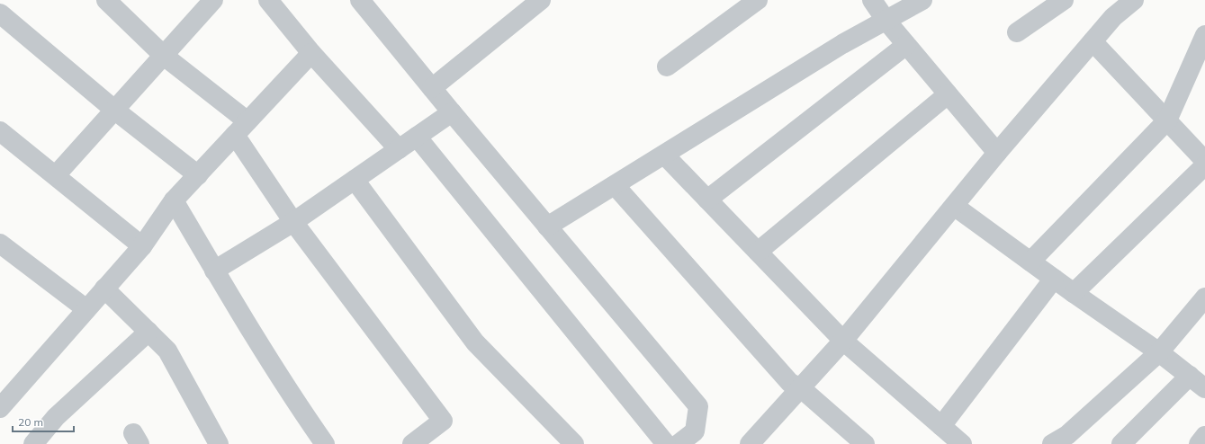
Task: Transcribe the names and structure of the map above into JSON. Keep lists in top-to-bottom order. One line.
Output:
{"scale_bar":"20 m"}
